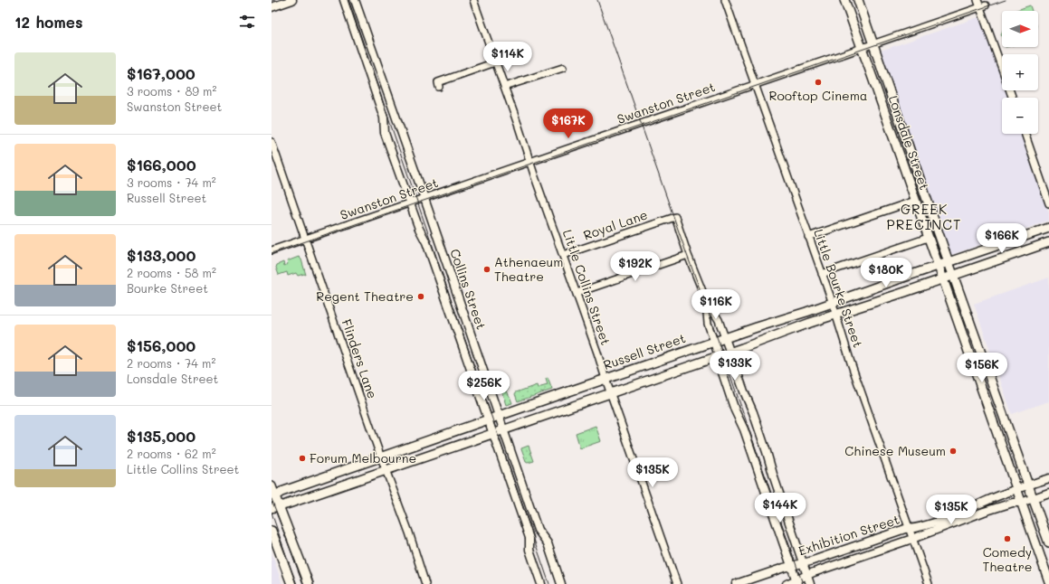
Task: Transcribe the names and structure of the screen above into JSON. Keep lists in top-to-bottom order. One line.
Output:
{"streets":{"main road":["Lonsdale Street","Russell Street"],"street":["Swanston Street","Royal Lane","Little Collins Street","Little Bourke Street","Collins Street","Flinders Lane","Exhibition Street"]},"crossings":[["Swanston Street","Lonsdale Street"],["Swanston Street","Little Collins Street"],["Swanston Street","Little Bourke Street"],["Swanston Street","Collins Street"],["Swanston Street","Flinders Lane"],["Lonsdale Street","Russell Street"],["Lonsdale Street","Exhibition Street"],["Royal Lane","Little Collins Street"],["Little Collins Street","Russell Street"],["Little Bourke Street","Russell Street"],["Little Bourke Street","Exhibition Street"],["Collins Street","Russell Street"],["Russell Street","Flinders Lane"]],"districts":["GREEK PRECINCT"],"places":["Rooftop Cinema","Athenaeum Theatre","Regent Theatre","Chinese Museum","Forum Melbourne","Comedy Theatre"],"north":"right","page":{"heading":"12 homes","map_buttons":["+","−"],"price":["$114K","$167K","$166K","$192K","$180K","$116K","$133K","$156K","$256K","$135K","$144K","$135K"],"list":[{"name":"$167,000","note":"3 rooms · 89 m² · Swanston Street"},{"name":"$166,000","note":"3 rooms · 74 m² · Russell Street"},{"name":"$133,000","note":"2 rooms · 58 m² · Bourke Street"},{"name":"$156,000","note":"2 rooms · 74 m² · Lonsdale Street"},{"name":"$135,000","note":"2 rooms · 62 m² · Little Collins Street"}]}}
